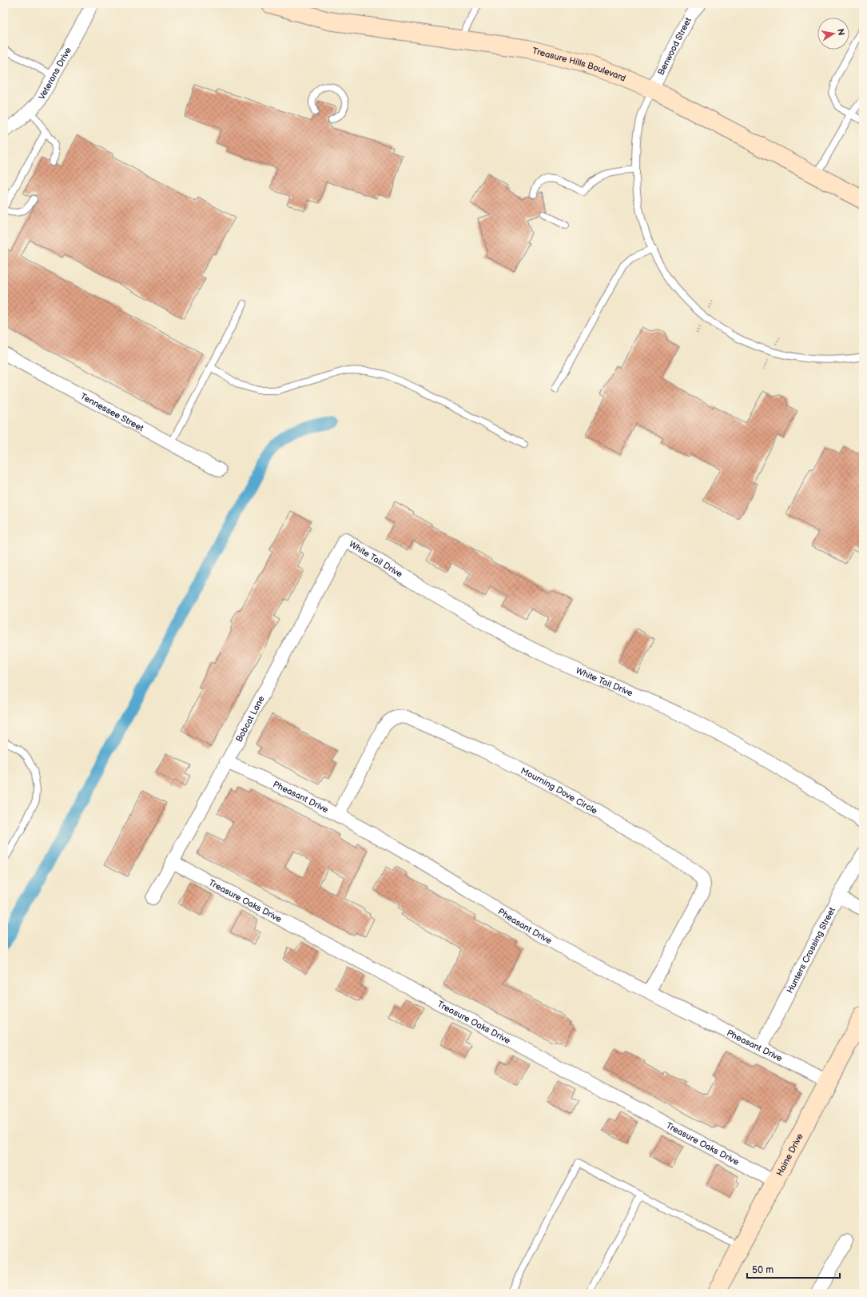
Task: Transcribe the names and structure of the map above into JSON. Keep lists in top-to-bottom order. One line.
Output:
{"streets":{"street":["Benwood Street","Treasure Hills Boulevard","Veterans Drive","Tennessee Street","White Tail Drive","Bobcat Lane","Mourning Dove Circle","Pheasant Drive","Treasure Oaks Drive","Hunters Crossing Street","Haine Drive"]},"crossings":[["Benwood Street","Treasure Hills Boulevard"],["White Tail Drive","Bobcat Lane"],["Bobcat Lane","Pheasant Drive"],["Bobcat Lane","Treasure Oaks Drive"],["Mourning Dove Circle","Pheasant Drive"],["Pheasant Drive","Hunters Crossing Street"],["Pheasant Drive","Haine Drive"],["Treasure Oaks Drive","Haine Drive"]],"scale_bar":"50 m","north":"right"}
